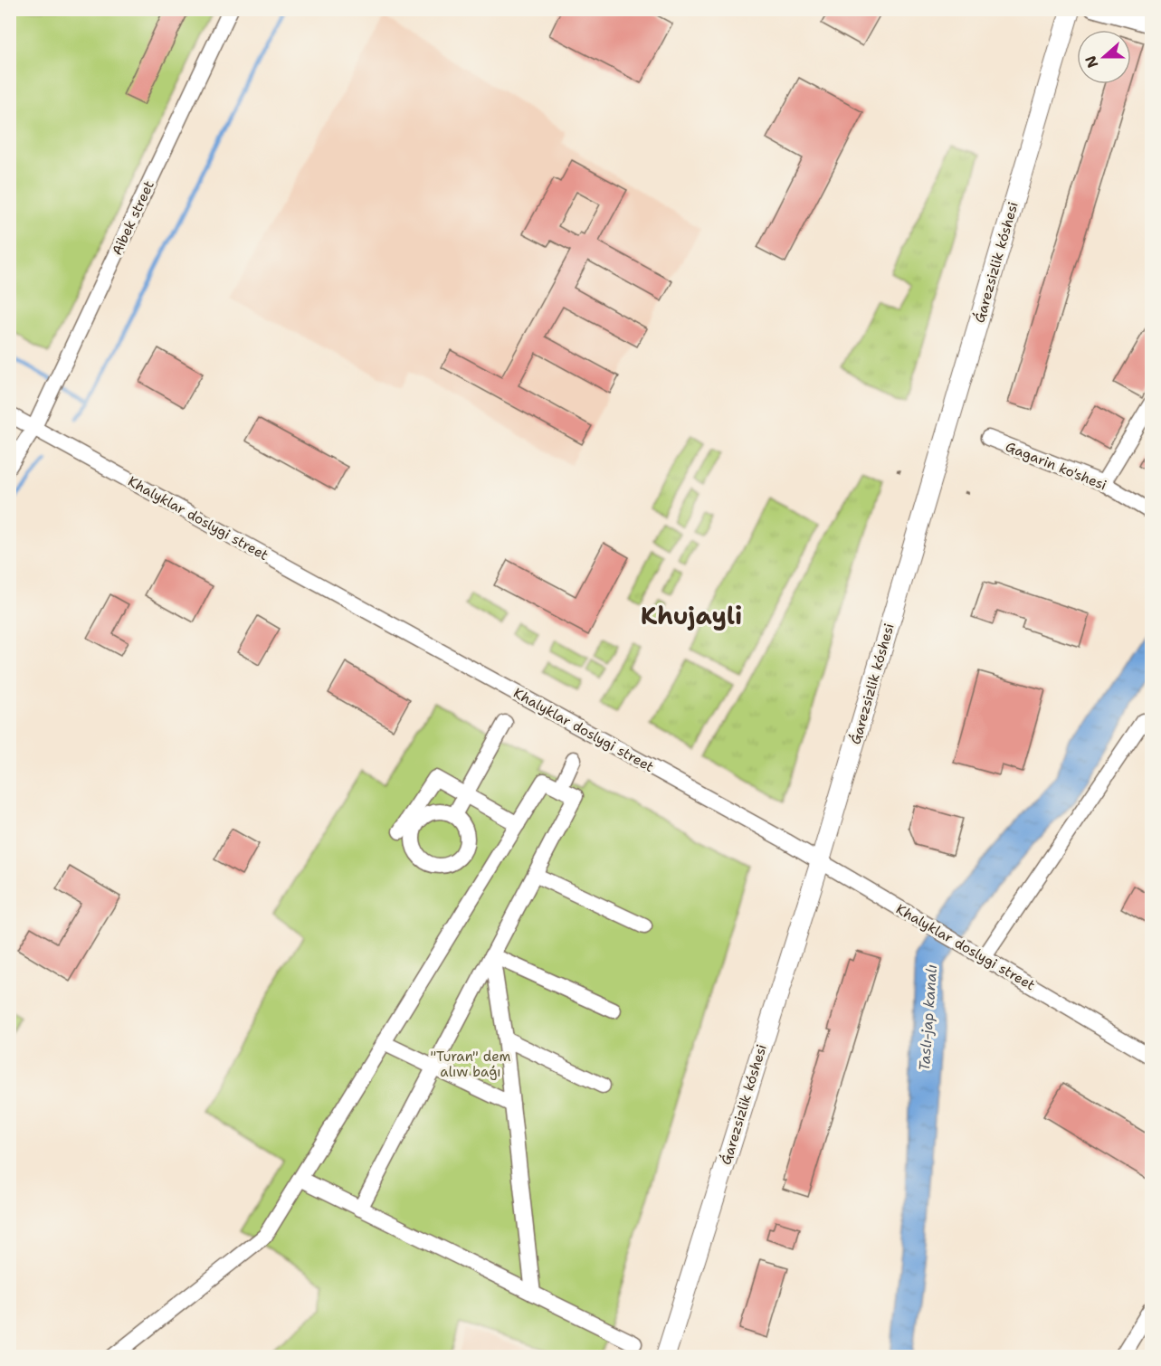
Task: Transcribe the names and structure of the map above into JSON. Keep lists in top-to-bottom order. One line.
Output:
{"streets":{"main road":["Ǵarezsizlik kóshesi"],"street":["Aibek street","Gagarin ko'shesi","Khalyklar doslygi street"]},"crossings":[["Aibek street","Khalyklar doslygi street"],["Ǵarezsizlik kóshesi","Khalyklar doslygi street"]],"districts":["Khujayli"],"water":["Taslı-jap kanalı"],"parks":["\"Turan\" dem alıw baǵı"],"north":"left"}
